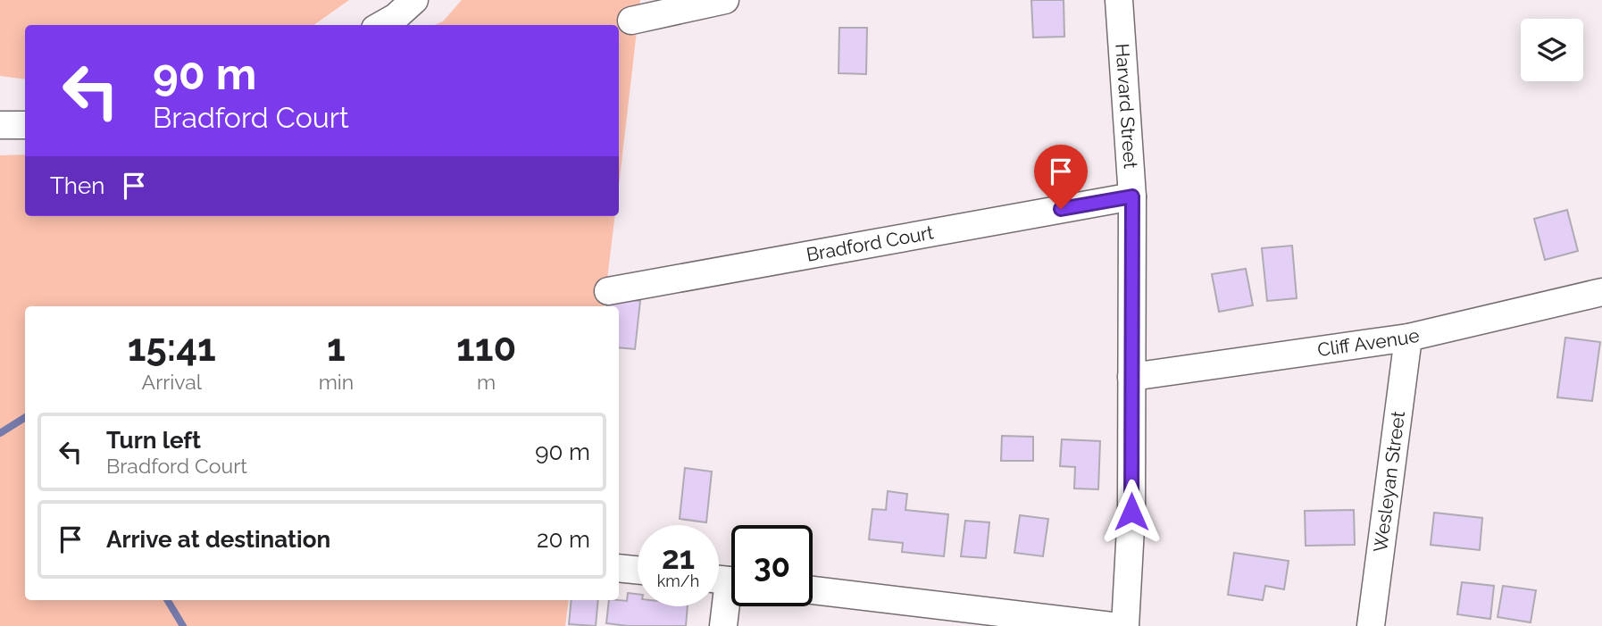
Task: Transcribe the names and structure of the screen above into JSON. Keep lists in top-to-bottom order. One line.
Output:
{"streets":{"street":["Harvard Street","Bradford Court","Cliff Avenue","Wesleyan Street"]},"crossings":[["Harvard Street","Bradford Court"],["Harvard Street","Cliff Avenue"],["Cliff Avenue","Wesleyan Street"]],"page":{"turn":["90 m","Bradford Court"],"then":"Then","eta":["15:41","Arrival","1","min","110","m"],"list":[{"name":"Turn left","note":"Bradford Court","value":"90 m"},{"name":"Arrive at destination","value":"20 m"}],"speed":"21 km/h","limit":"30"}}
